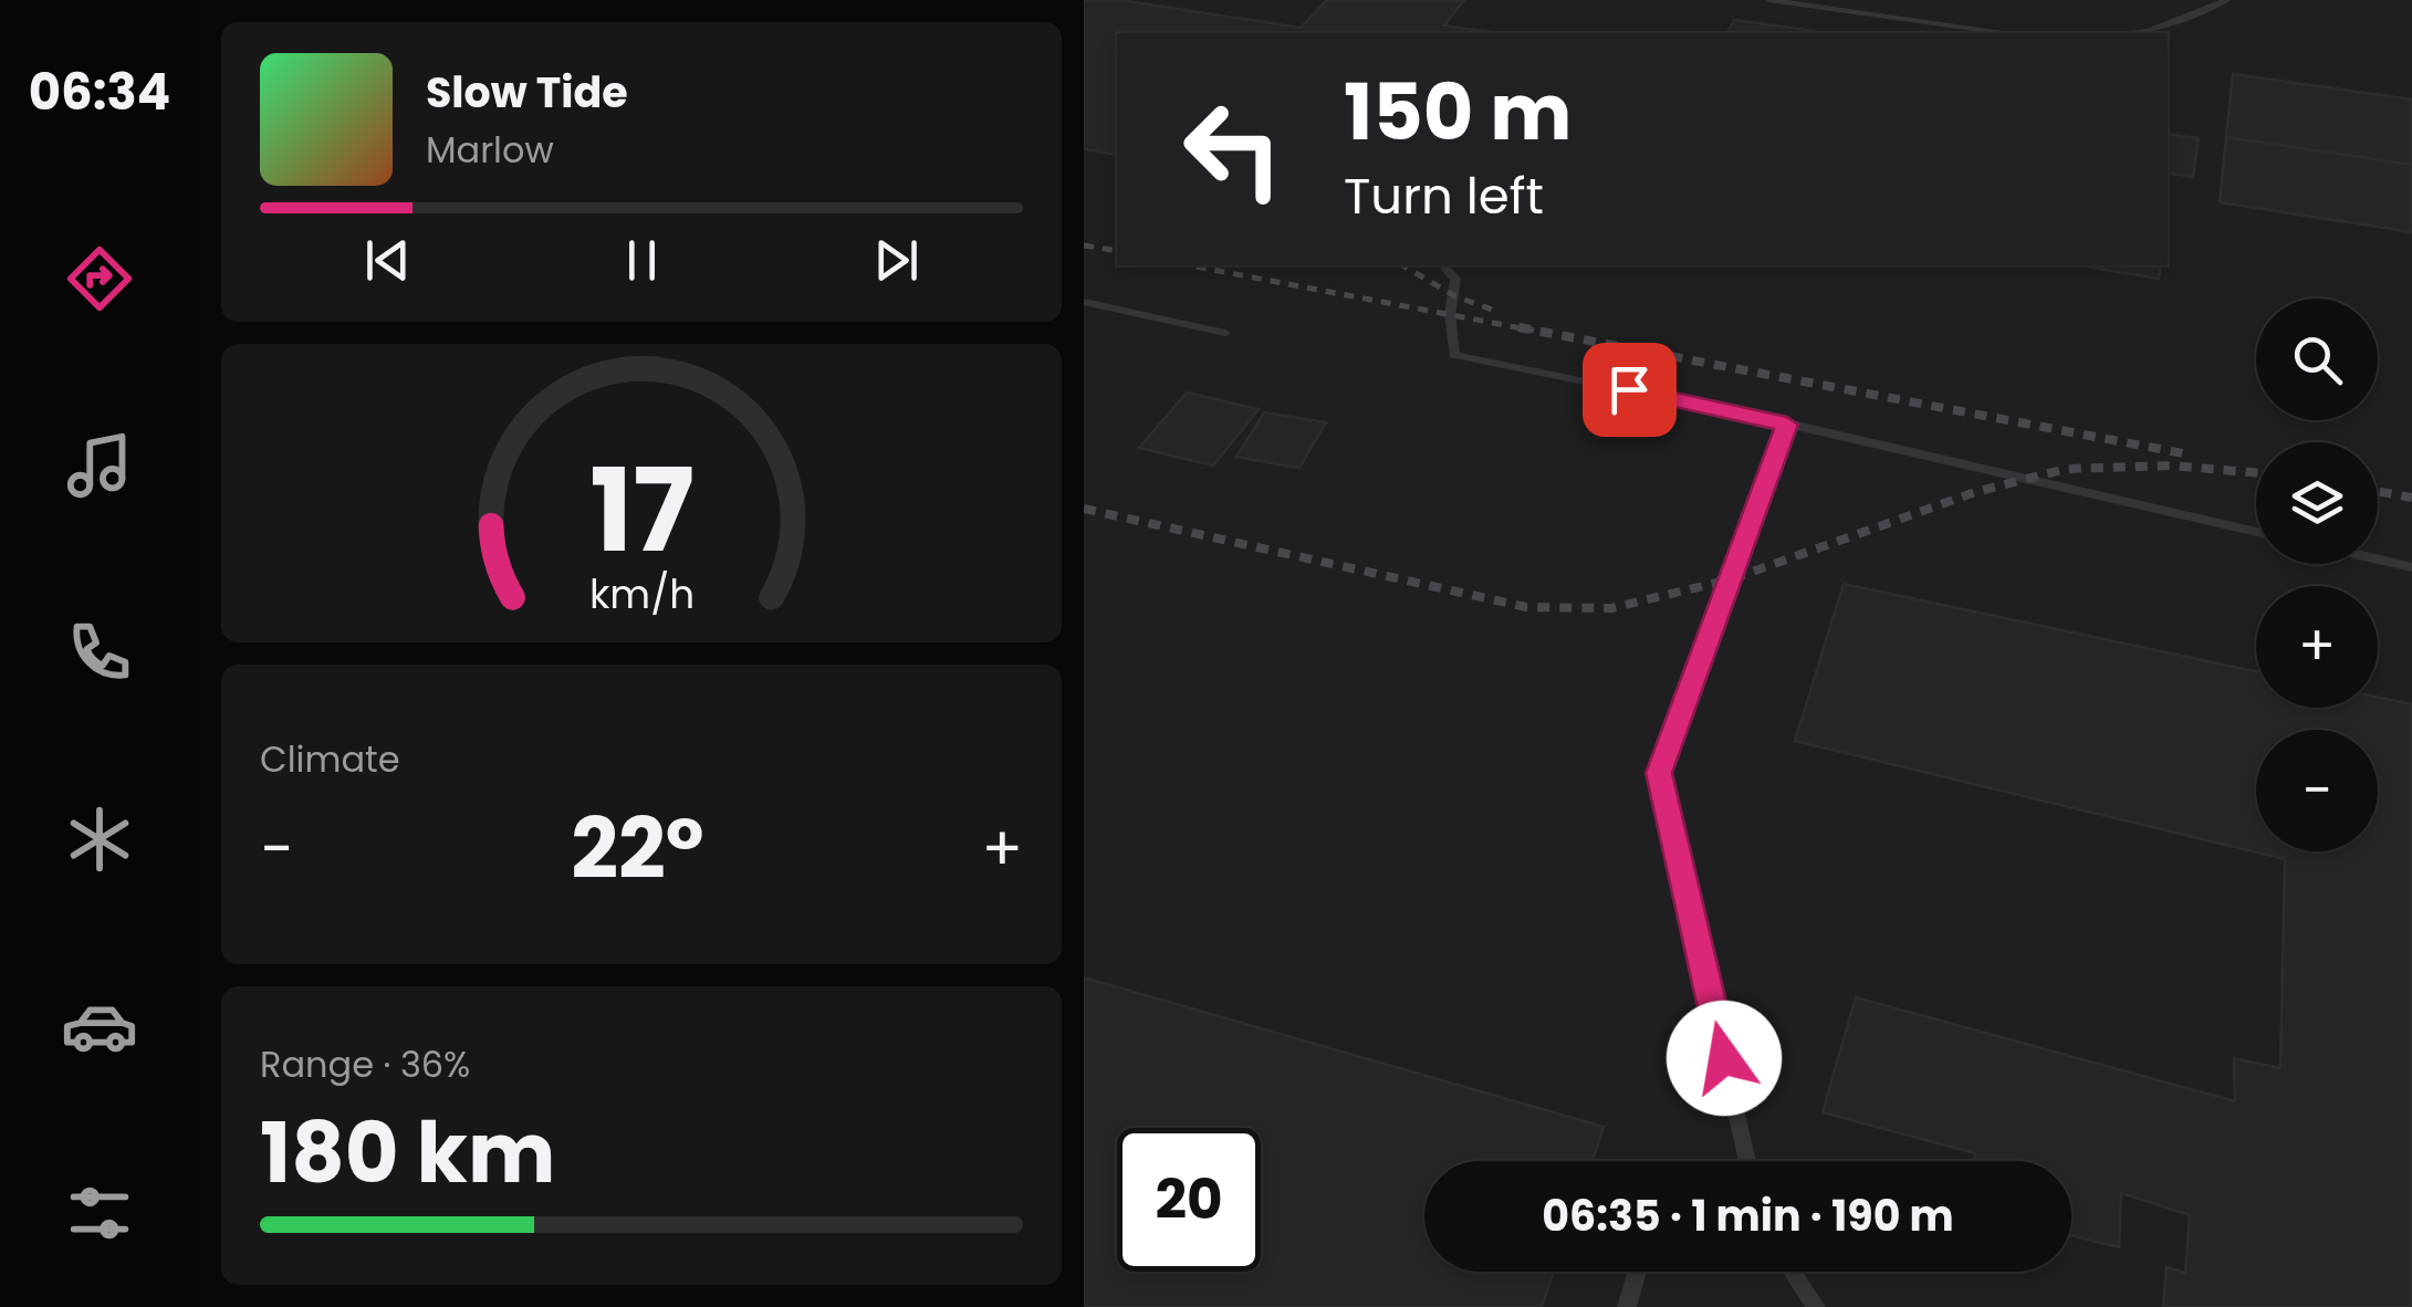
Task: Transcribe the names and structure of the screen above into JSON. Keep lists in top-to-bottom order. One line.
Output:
{"page":{"tabs":"06:34","turn":["150 m","Turn left"],"song":["Slow Tide","Marlow"],"map_buttons":["+","−"],"tile":["Climate",["Range · 36%","180 km"]],"heat":["−","22°","+"],"limit":"20","trip":"06:35 · 1 min · 190 m","gauge":["17","km/h"]}}
